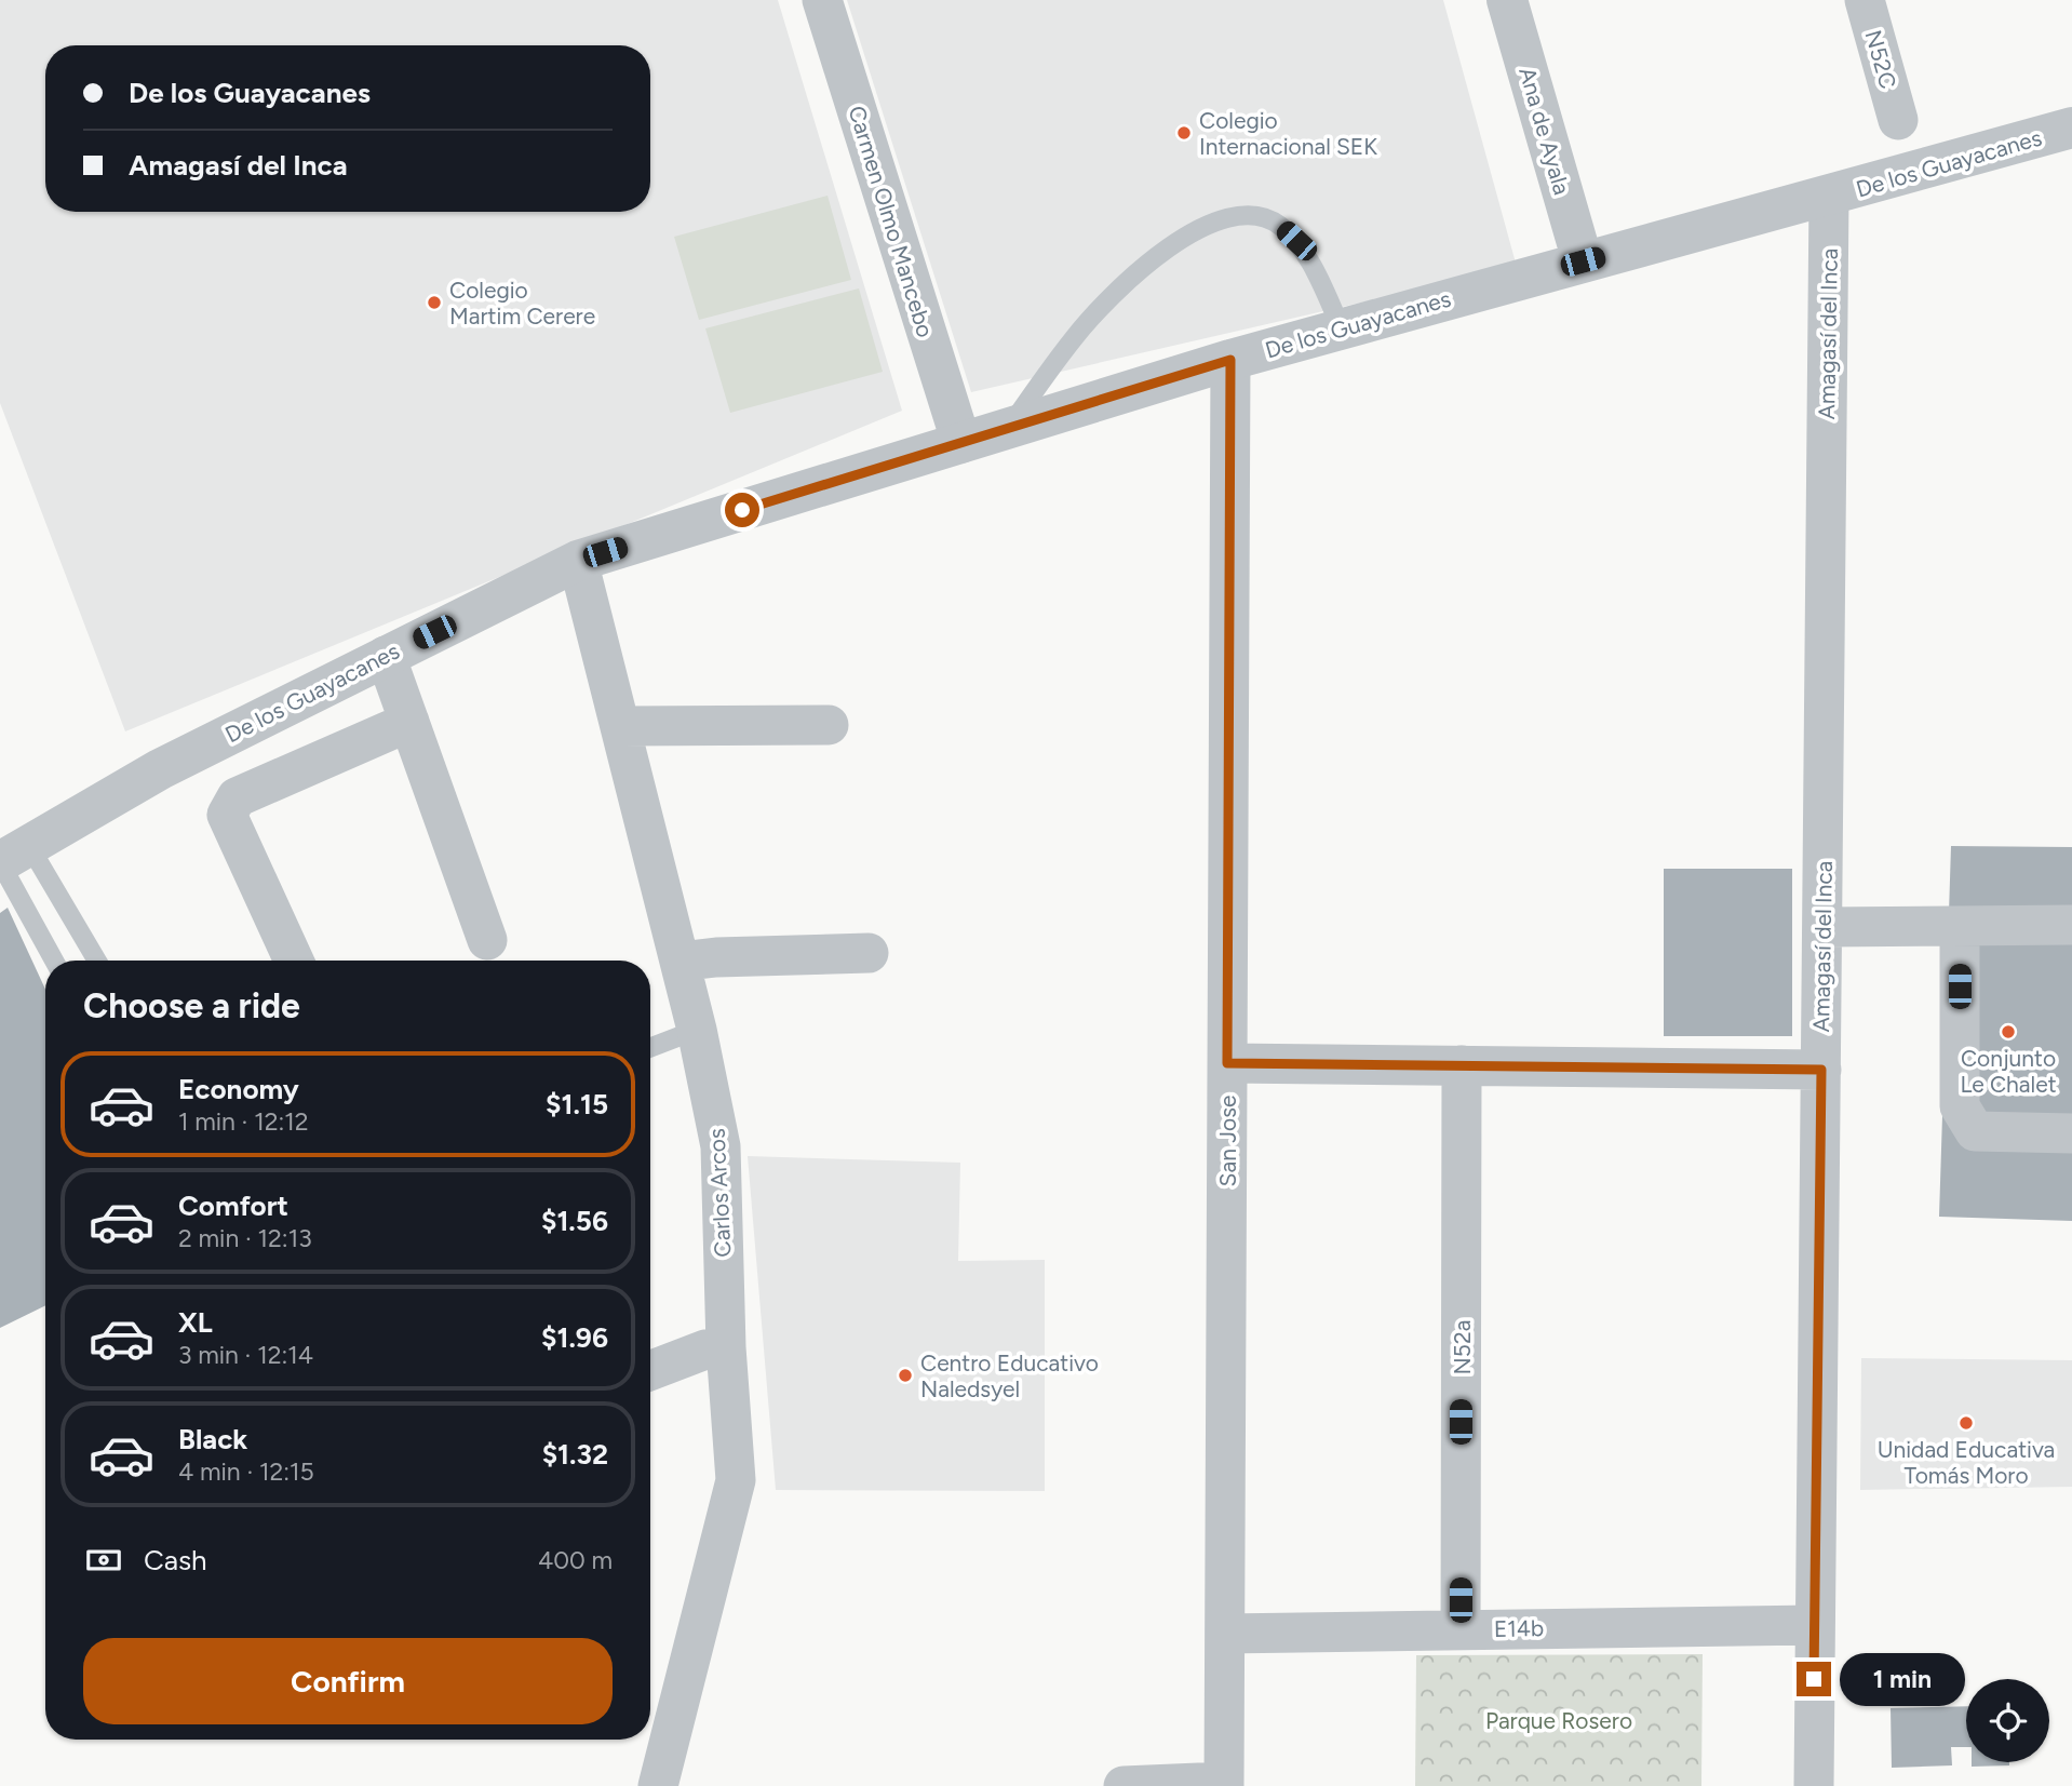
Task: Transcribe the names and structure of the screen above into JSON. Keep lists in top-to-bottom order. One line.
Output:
{"streets":{"street":["N52C","Ana de Ayala","De los Guayacanes","Carmen Olmo Mancebo","Amagasí del Inca","San Jose","Carlos Arcos","N52a","E14b"]},"crossings":[["Ana de Ayala","De los Guayacanes"],["De los Guayacanes","Carmen Olmo Mancebo"],["De los Guayacanes","Amagasí del Inca"],["De los Guayacanes","San Jose"],["De los Guayacanes","Carlos Arcos"],["Amagasí del Inca","E14b"],["San Jose","E14b"],["N52a","E14b"]],"parks":["Parque Rosero"],"places":["Colegio Internacional SEK","Colegio Martim Cerere","Conjunto Le Chalet","Centro Educativo Naledsyel","Unidad Educativa Tomás Moro"],"page":{"banner":["De los Guayacanes","Amagasí del Inca"],"heading":"Choose a ride","list":[{"name":"Economy","note":"1 min · 12:12","value":"$1.15"},{"name":"Comfort","note":"2 min · 12:13","value":"$1.56"},{"name":"XL","note":"3 min · 12:14","value":"$1.96"},{"name":"Black","note":"4 min · 12:15","value":"$1.32"}],"pay":["Cash","400 m"],"buttons":"Confirm","bubble":"1 min"}}
